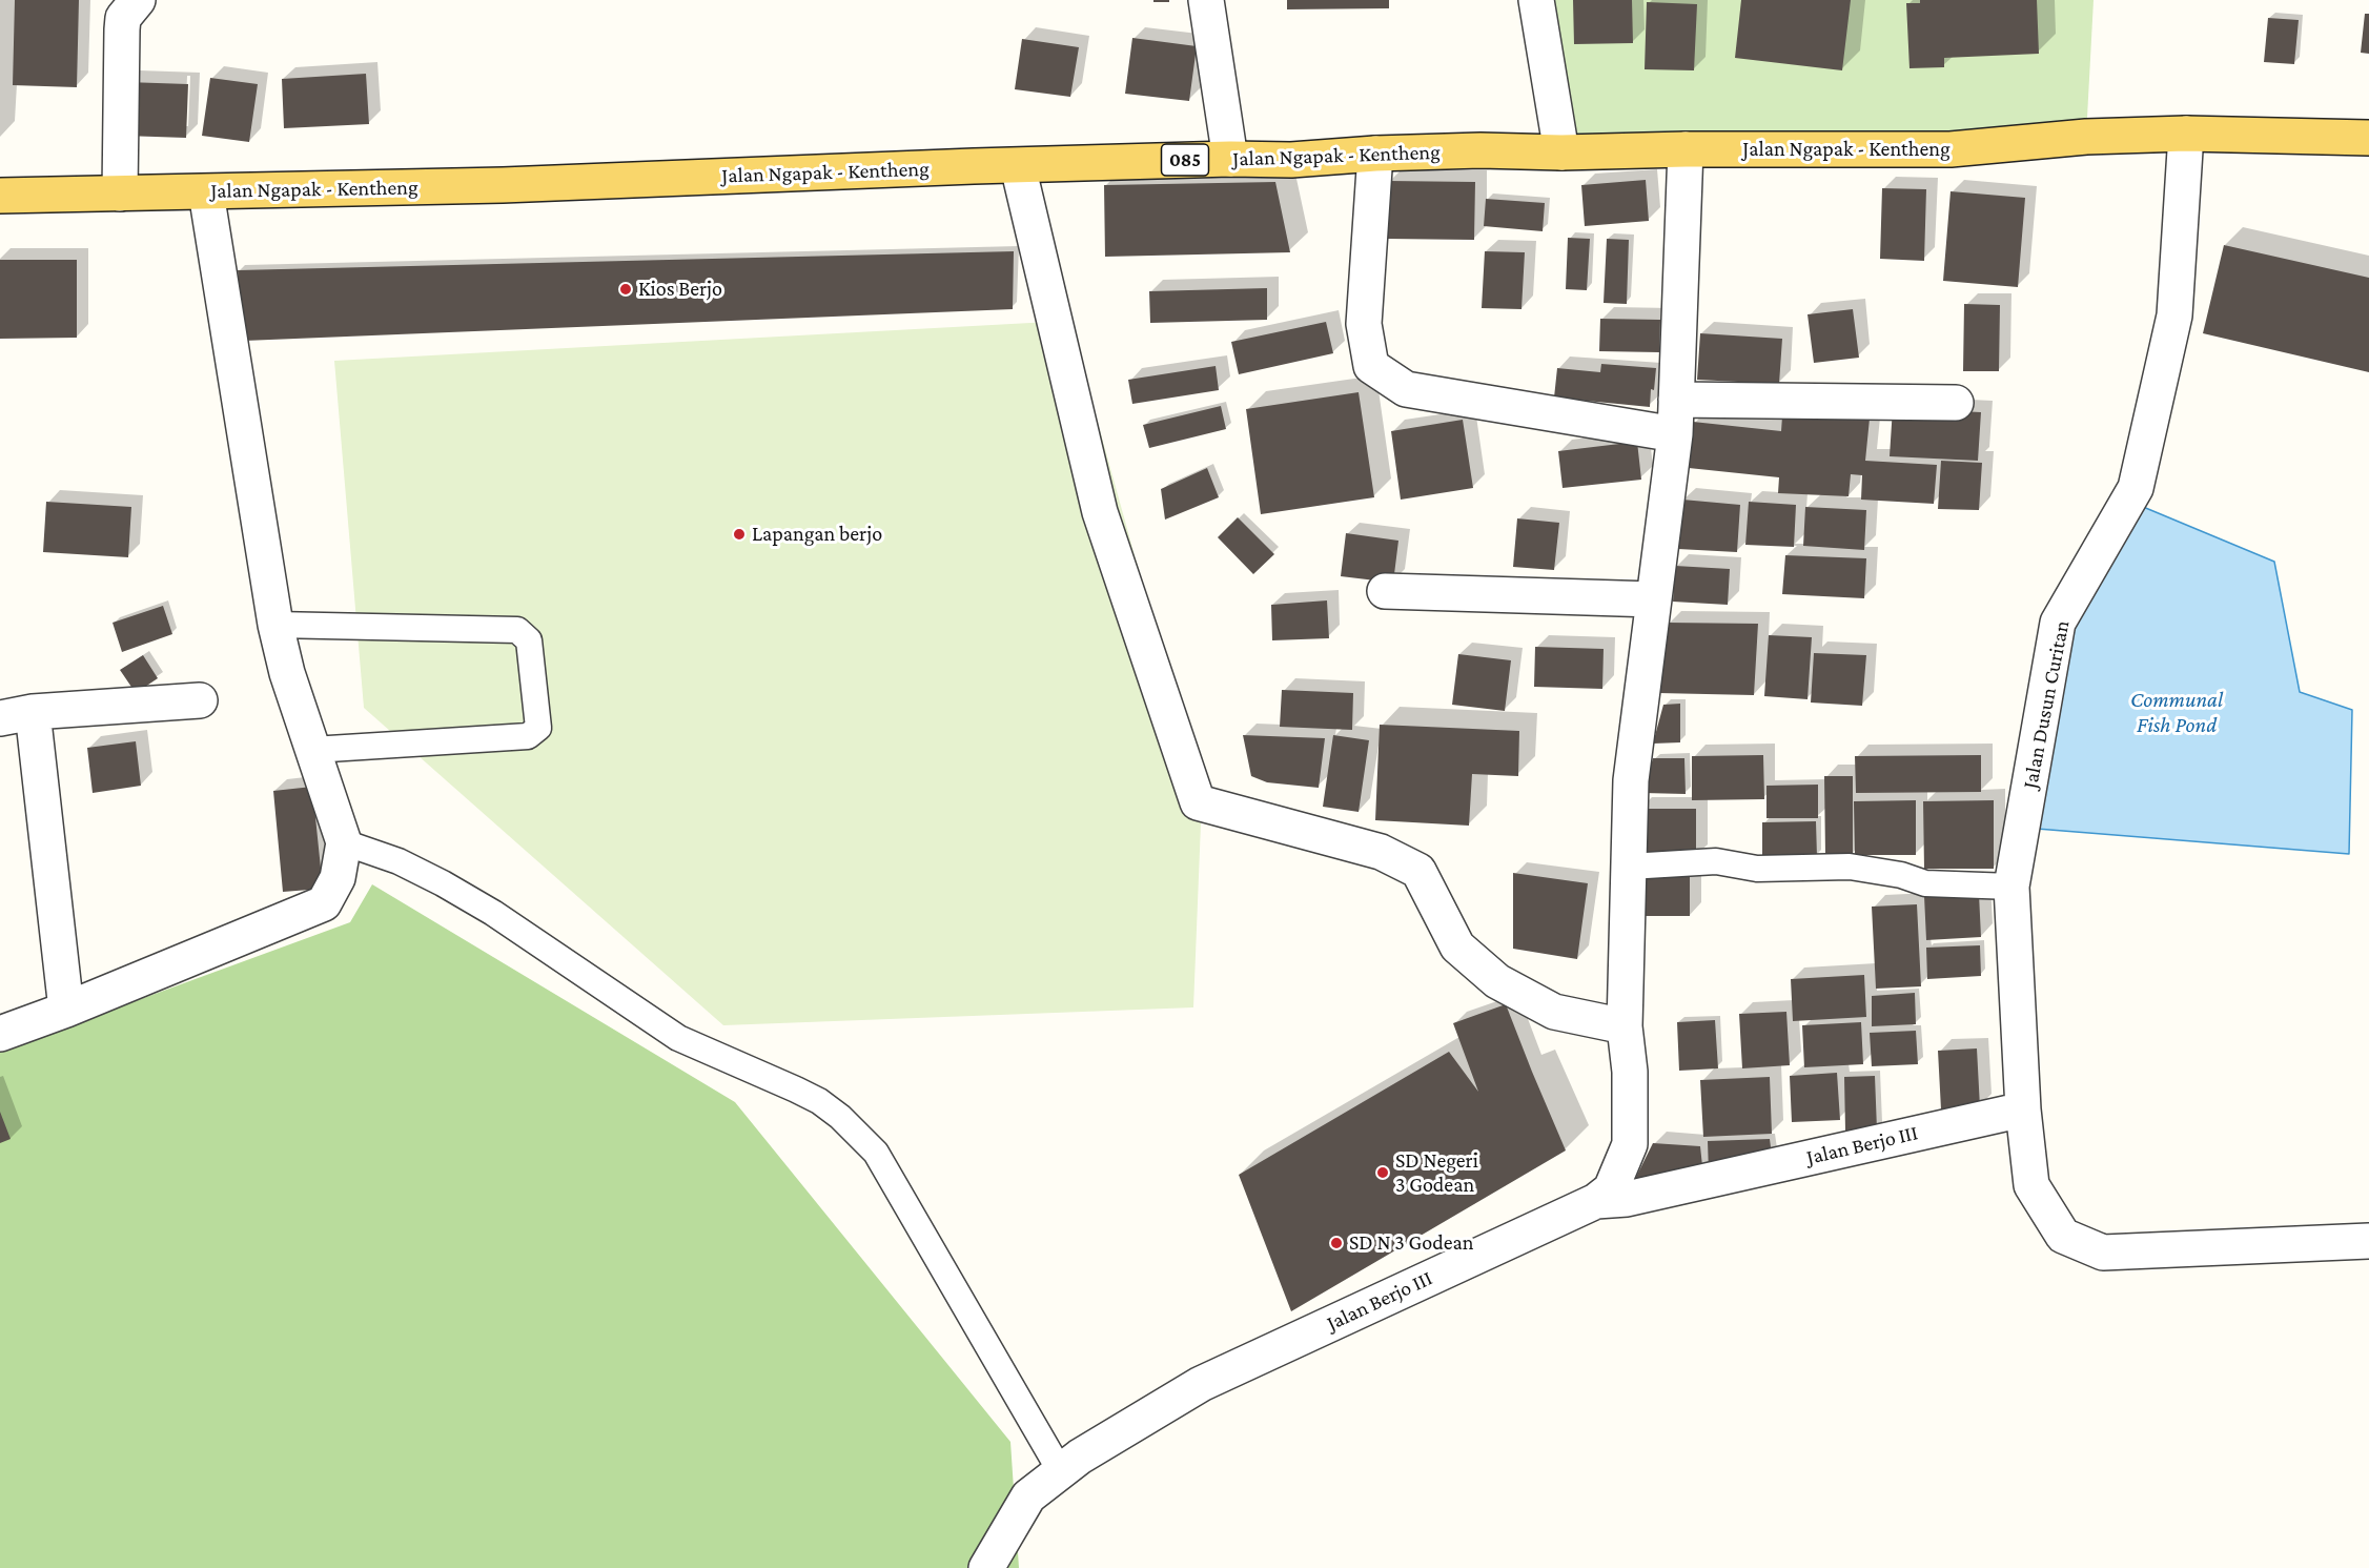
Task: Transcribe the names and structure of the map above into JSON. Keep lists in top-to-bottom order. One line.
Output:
{"streets":{"main road":["Jalan Ngapak - Kentheng","085"],"street":["Jalan Dusun Curitan","Jalan Berjo III"]},"crossings":[["Jalan Ngapak - Kentheng","Jalan Dusun Curitan"],["Jalan Dusun Curitan","Jalan Berjo III"]],"water":["Communal Fish Pond"],"places":["Kios Berjo","Lapangan berjo","SD Negeri 3 Godean","SD N 3 Godean"]}
